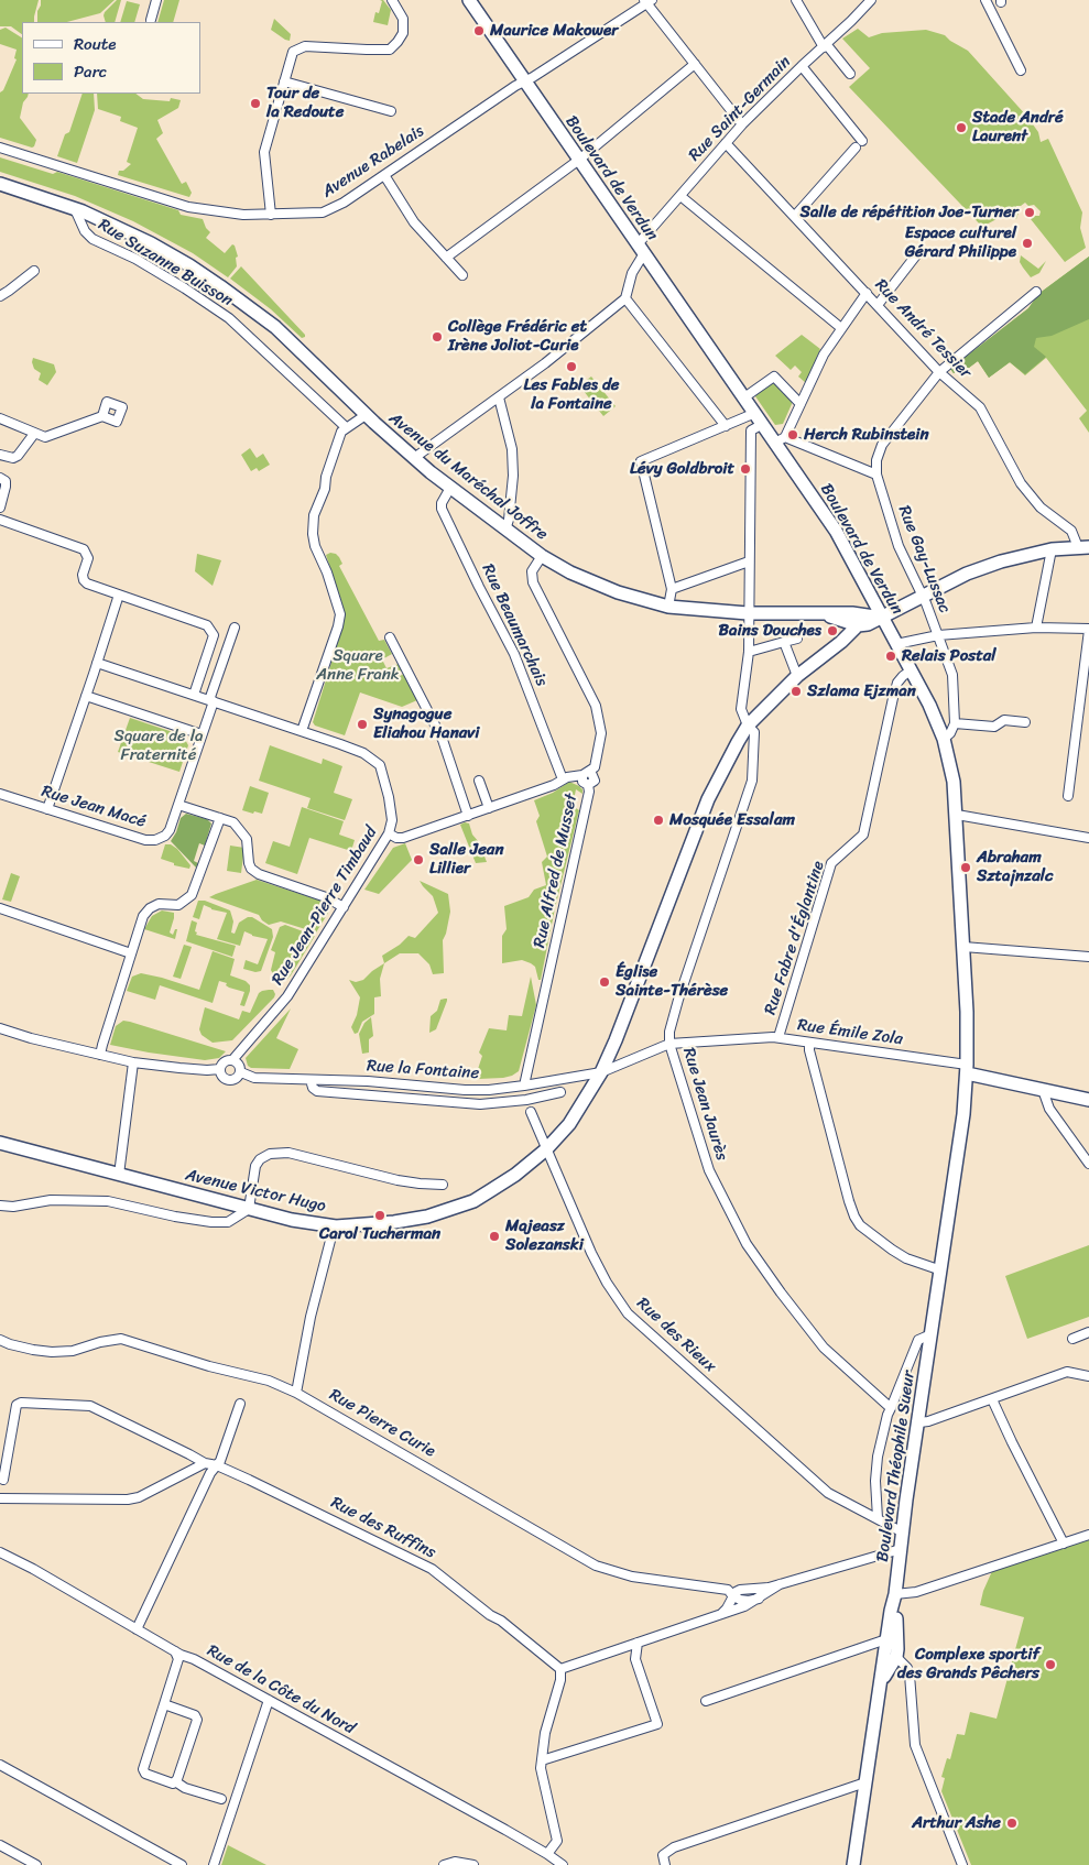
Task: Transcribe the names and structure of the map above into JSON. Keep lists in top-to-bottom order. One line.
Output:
{"streets":{"main road":["Boulevard de Verdun","Avenue du Maréchal Joffre","Avenue Victor Hugo","Boulevard Théophile Sueur"],"street":["Rue Saint-Germain","Avenue Rabelais","Rue Suzanne Buisson","Rue André Tessier","Rue Gay-Lussac","Rue Beaumarchais","Rue Jean Macé","Rue Alfred de Musset","Rue Jean-Pierre Timbaud","Rue Fabre d'Églantine","Rue Émile Zola","Rue la Fontaine","Rue Jean Jaurès","Rue des Rieux","Rue Pierre Curie","Rue des Ruffins","Rue de la Côte du Nord"]},"crossings":[["Rue Saint-Germain","Boulevard de Verdun"],["Rue Saint-Germain","Rue André Tessier"],["Avenue Rabelais","Boulevard de Verdun"],["Boulevard de Verdun","Avenue du Maréchal Joffre"],["Boulevard de Verdun","Rue Fabre d'Églantine"],["Boulevard de Verdun","Rue Émile Zola"],["Boulevard de Verdun","Boulevard Théophile Sueur"],["Rue Suzanne Buisson","Avenue du Maréchal Joffre"],["Rue André Tessier","Rue Gay-Lussac"],["Avenue du Maréchal Joffre","Rue Beaumarchais"],["Avenue du Maréchal Joffre","Rue Jean Jaurès"],["Rue Alfred de Musset","Rue la Fontaine"],["Rue Jean-Pierre Timbaud","Rue la Fontaine"],["Rue Fabre d'Églantine","Rue Émile Zola"],["Rue Émile Zola","Rue la Fontaine"],["Rue Émile Zola","Rue Jean Jaurès"],["Rue Émile Zola","Avenue Victor Hugo"],["Rue la Fontaine","Avenue Victor Hugo"],["Rue Jean Jaurès","Avenue Victor Hugo"],["Avenue Victor Hugo","Rue des Rieux"],["Rue des Rieux","Boulevard Théophile Sueur"]],"parks":["Square Anne Frank","Square de la Fraternité"],"places":["Maurice Makower","Tour de la Redoute","Stade André Laurent","Salle de répétition Joe-Turner","Espace culturel Gérard Philippe","Collège Frédéric et Irène Joliot-Curie","Les Fables de la Fontaine","Herch Rubinstein","Lévy Goldbroit","Bains Douches","Relais Postal","Szlama Ejzman","Synagogue Eliahou Hanavi","Mosquée Essalam","Salle Jean Lillier","Abraham Sztajnzalc","Église Sainte-Thérèse","Carol Tucherman","Majeasz Solezanski","Complexe sportif des Grands Pêchers","Arthur Ashe"],"legend":["Route","Parc"]}
